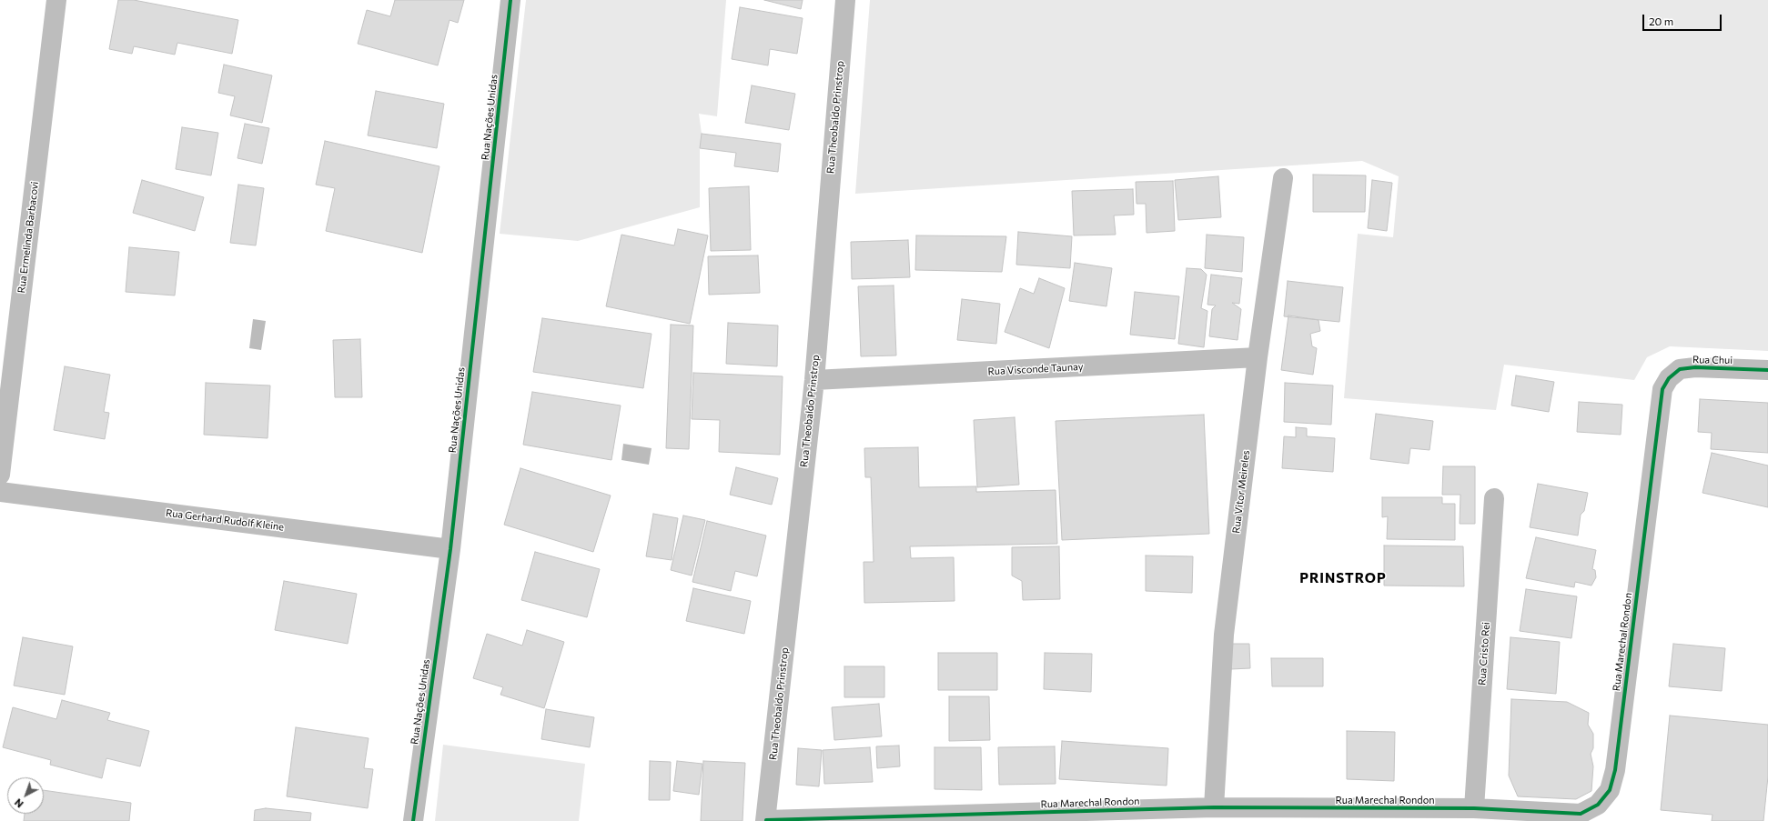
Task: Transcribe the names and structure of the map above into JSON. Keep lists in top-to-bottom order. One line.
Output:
{"streets":{"street":["Rua Nações Unidas","Rua Theobaldo Prinstrop","Rua Ermelinda Barbacovi","Rua Chui","Rua Visconde Taunay","Rua Vitor Meireles","Rua Gerhard Rudolf Kleine","Rua Marechal Rondon","Rua Cristo Rei"]},"crossings":[["Rua Nações Unidas","Rua Gerhard Rudolf Kleine"],["Rua Theobaldo Prinstrop","Rua Visconde Taunay"],["Rua Theobaldo Prinstrop","Rua Marechal Rondon"],["Rua Chui","Rua Marechal Rondon"],["Rua Visconde Taunay","Rua Vitor Meireles"],["Rua Vitor Meireles","Rua Marechal Rondon"],["Rua Marechal Rondon","Rua Cristo Rei"]],"districts":["PRINSTROP"],"scale_bar":"20 m","north":"bottom left"}
